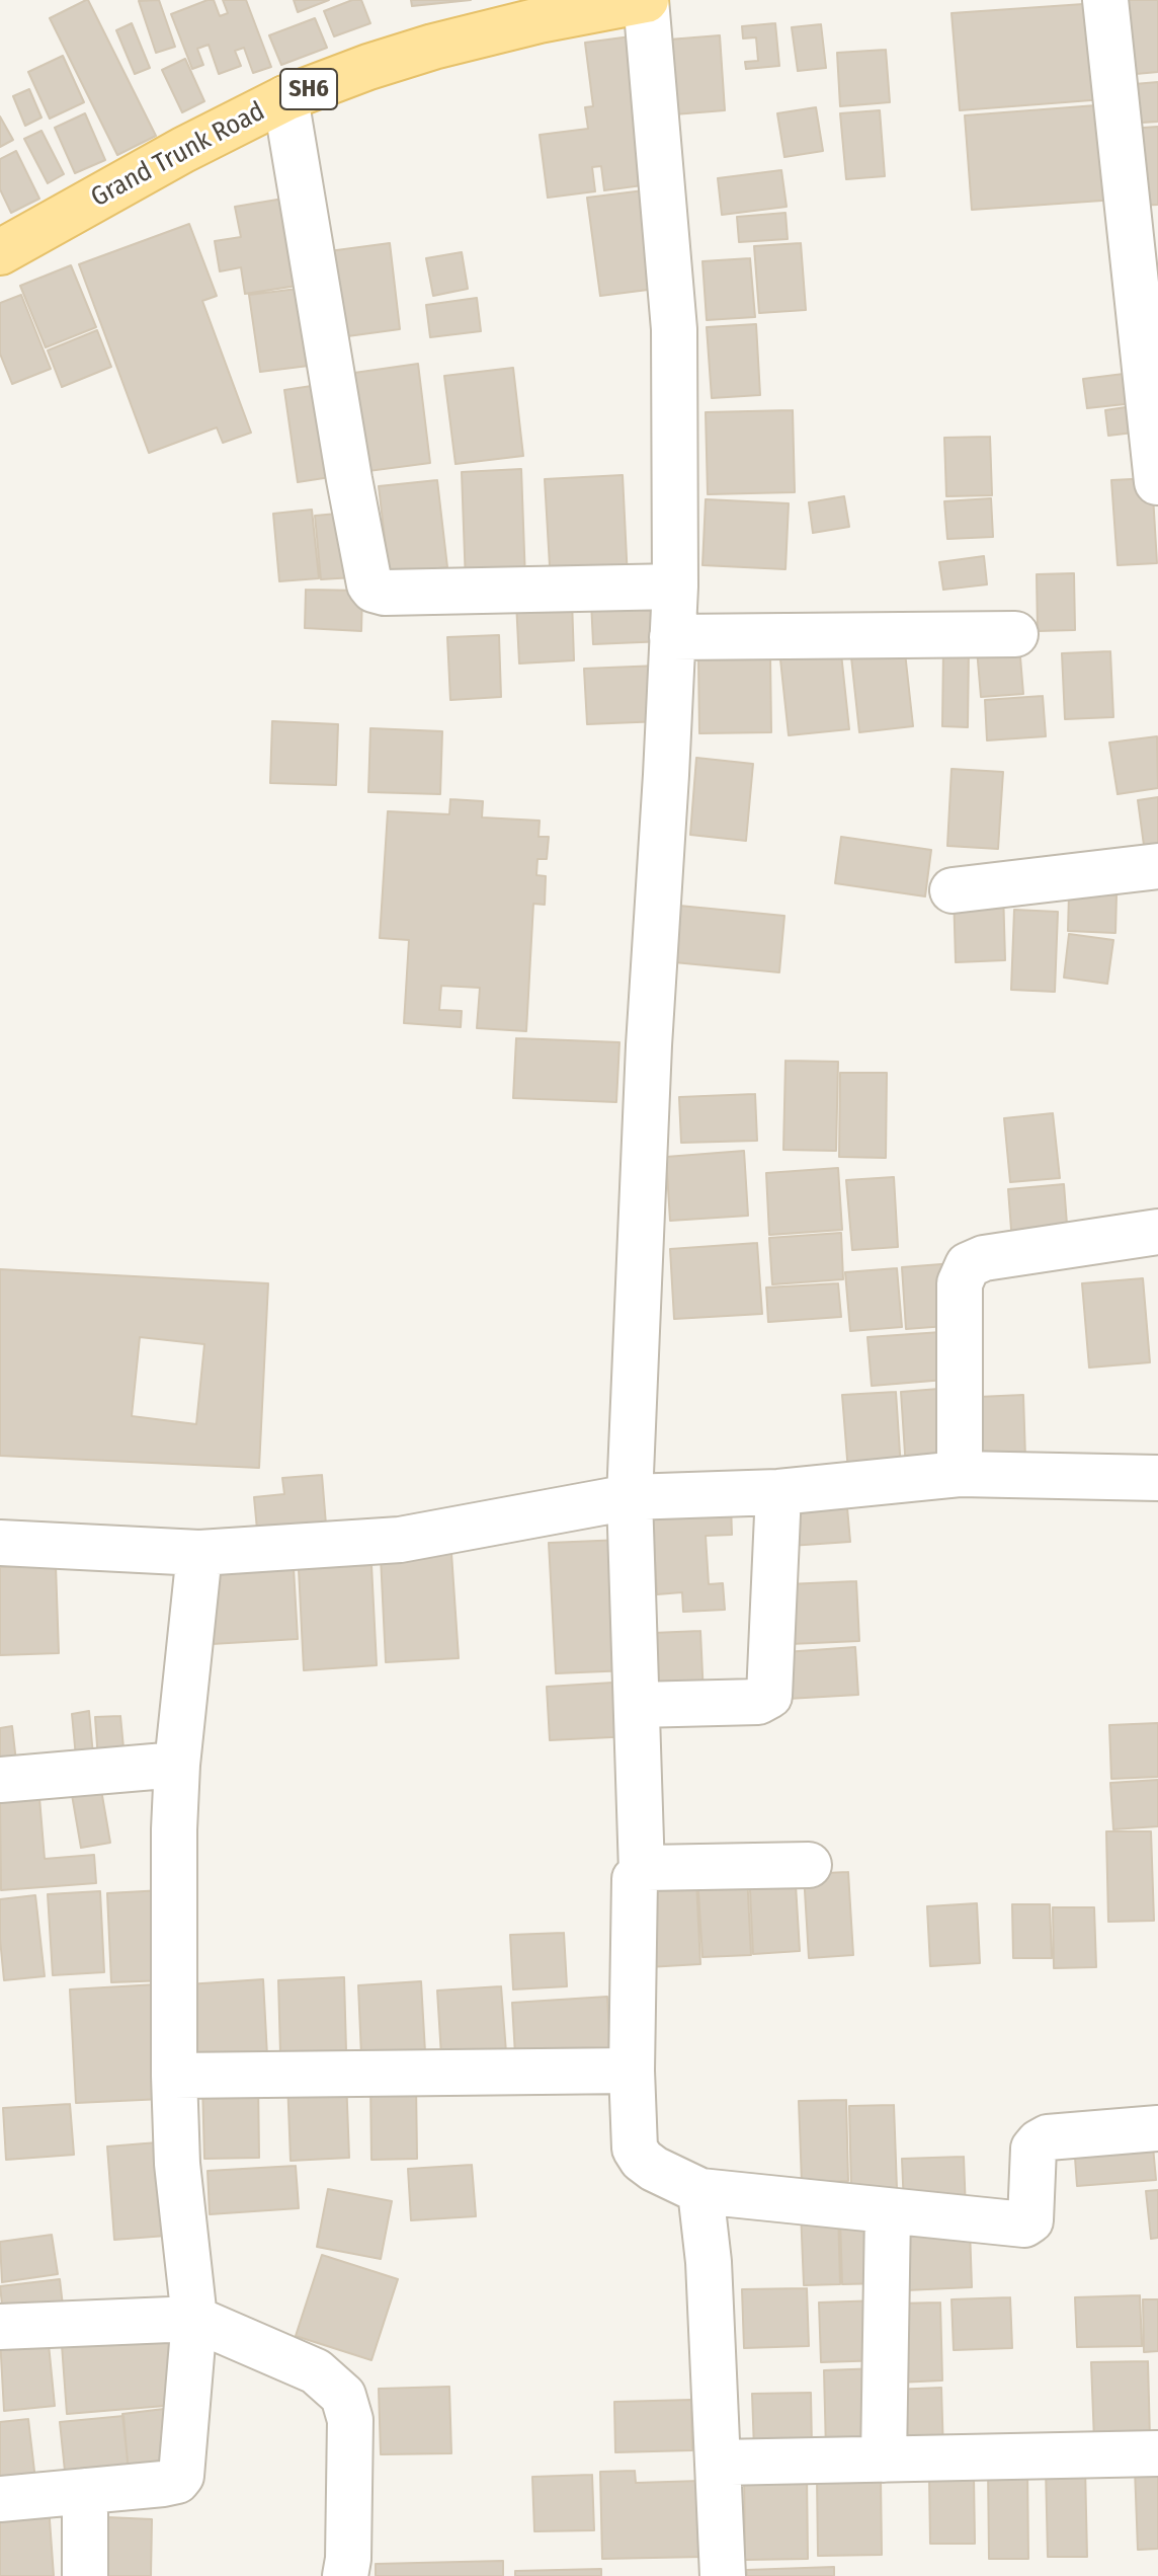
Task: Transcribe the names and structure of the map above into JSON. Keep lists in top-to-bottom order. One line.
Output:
{"streets":{"main road":["SH6","Grand Trunk Road"]}}
